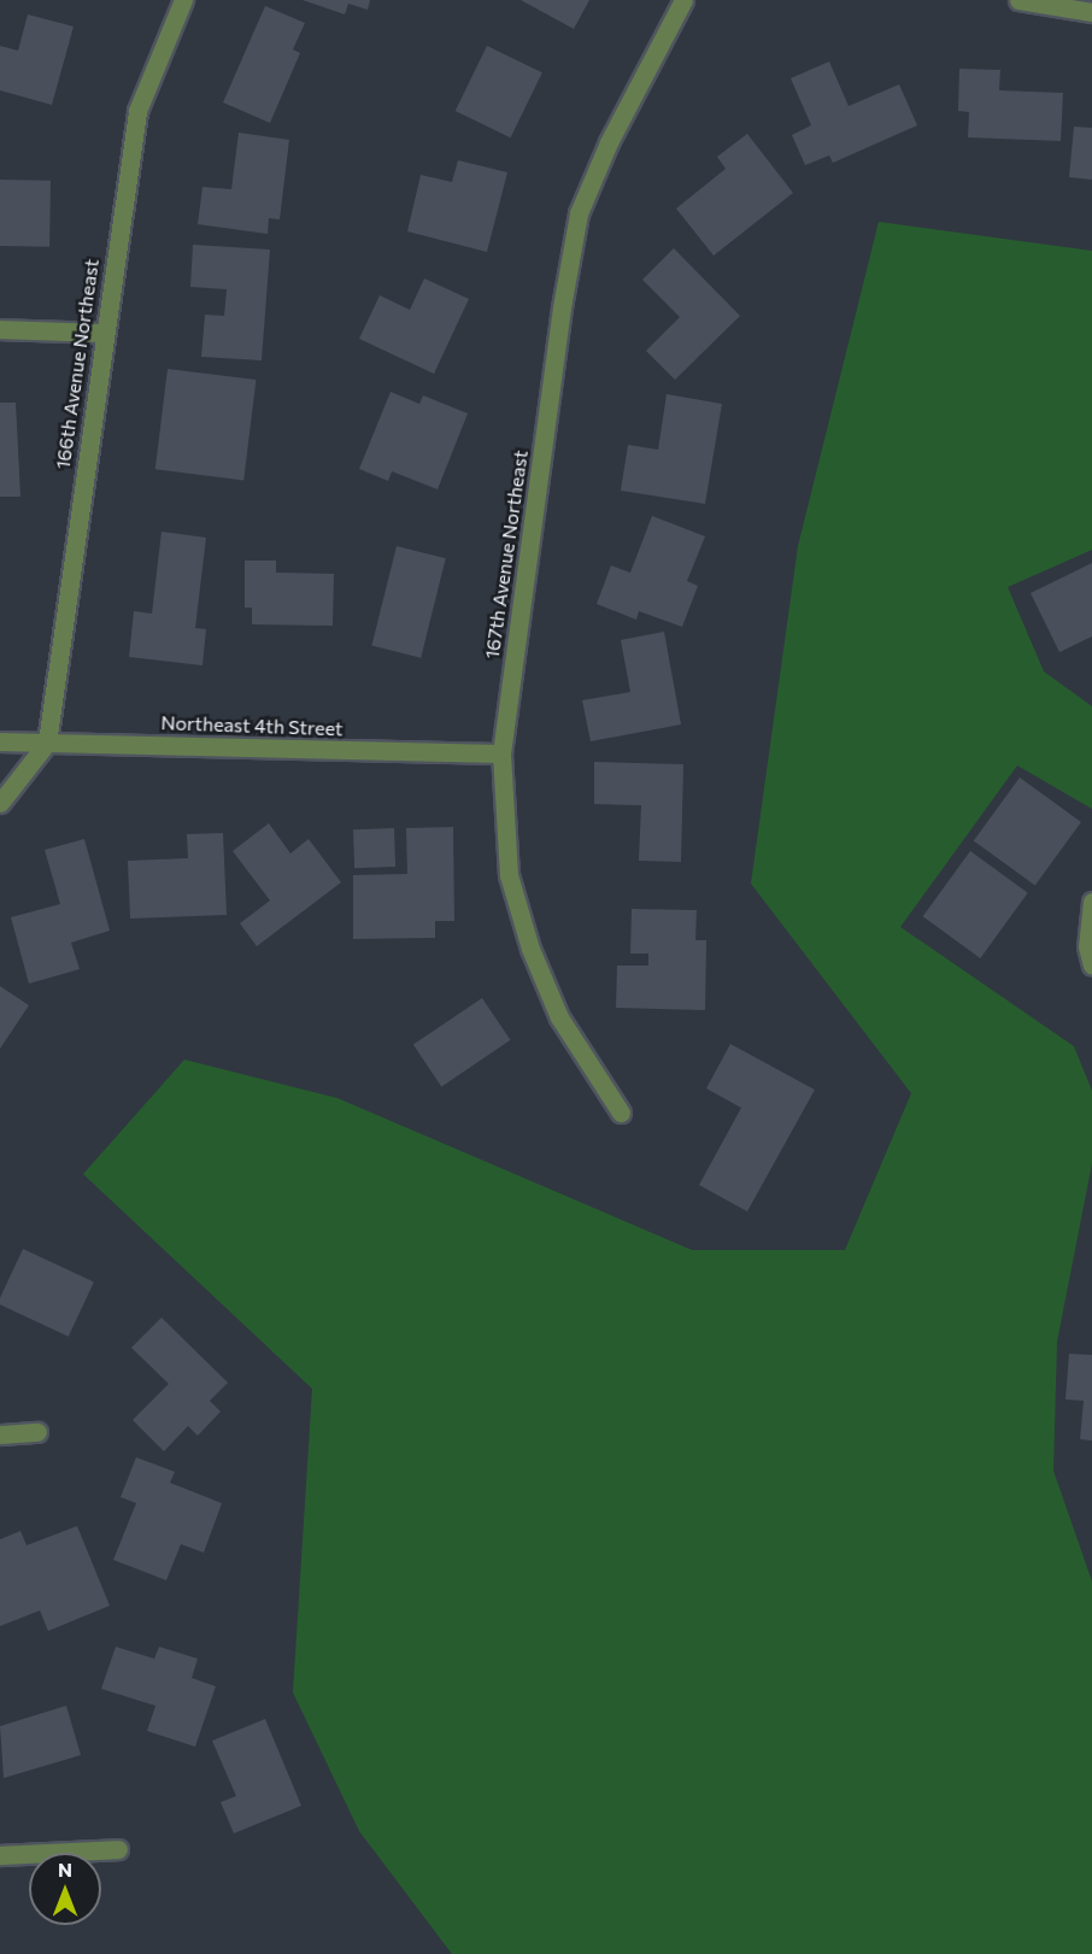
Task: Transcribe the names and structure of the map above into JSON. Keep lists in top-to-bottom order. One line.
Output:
{"streets":{"street":["166th Avenue Northeast","167th Avenue Northeast","Northeast 4th Street"]},"crossings":[["166th Avenue Northeast","Northeast 4th Street"],["167th Avenue Northeast","Northeast 4th Street"]],"north":"top"}
